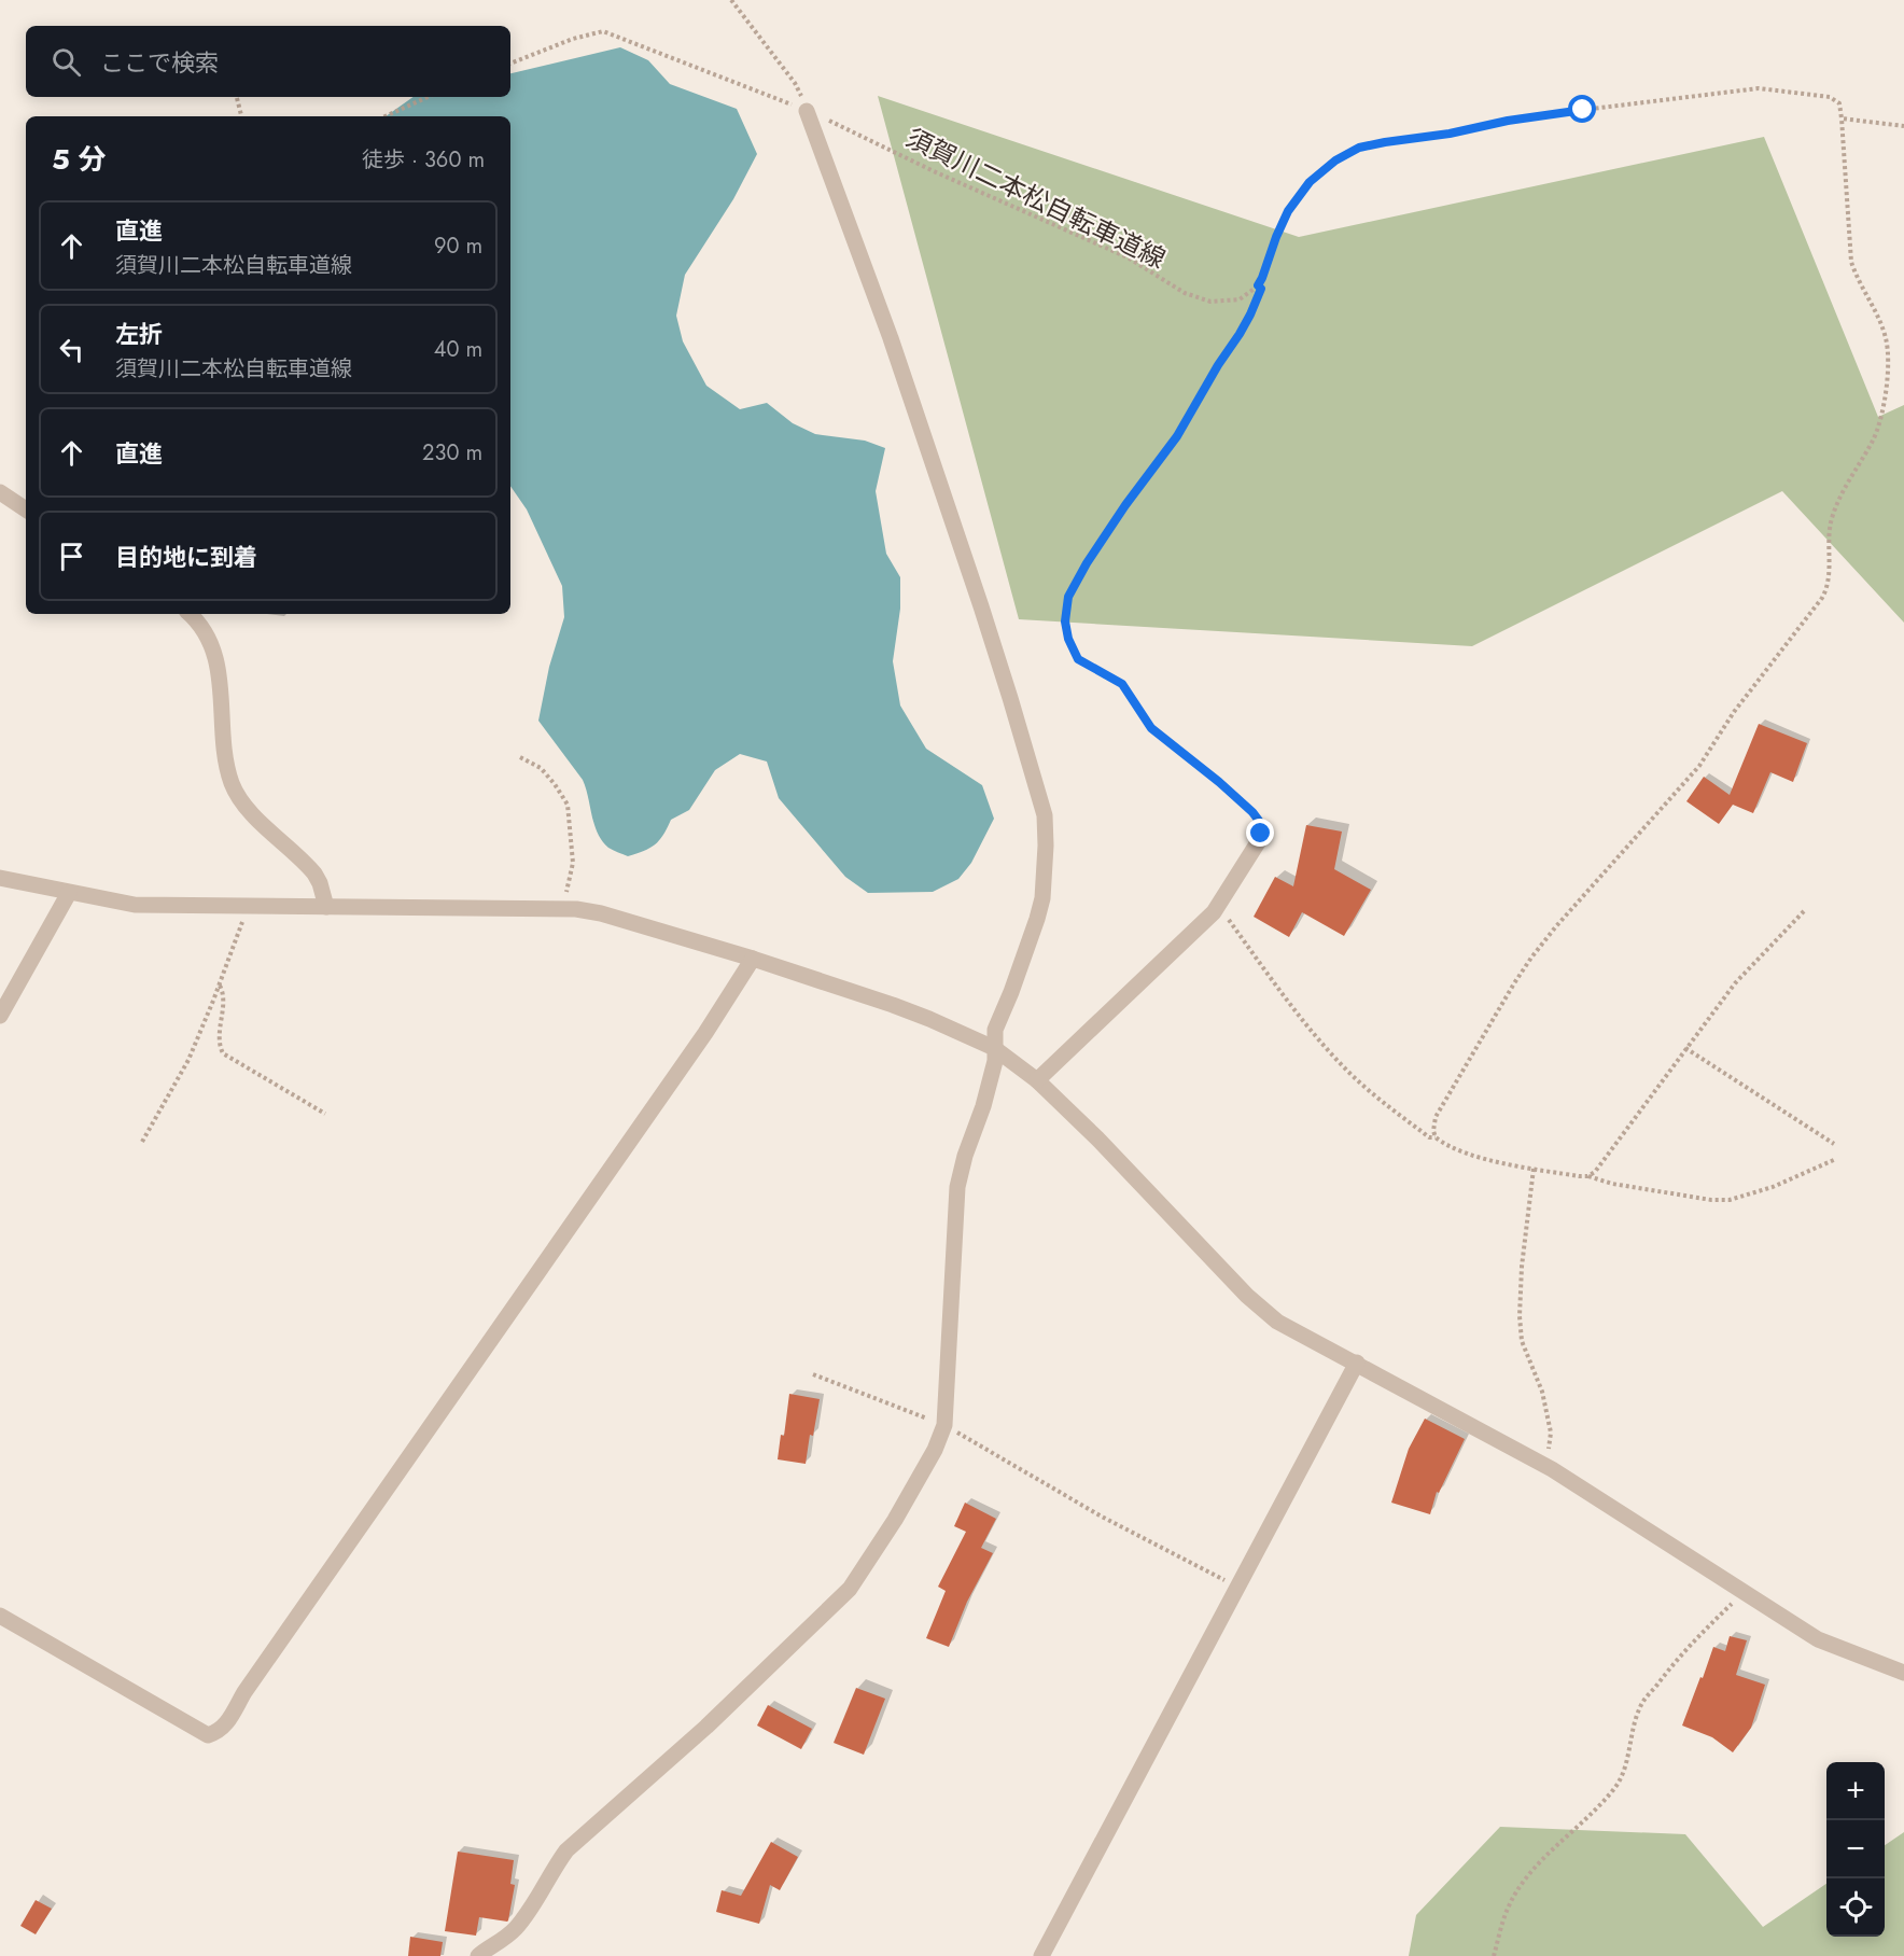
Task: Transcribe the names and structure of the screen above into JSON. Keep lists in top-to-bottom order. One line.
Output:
{"streets":{"path":["須賀川二本松自転車道線"]},"page":{"search":"ここで検索","heading":["5 分","徒歩 · 360 m"],"list":[["直進","須賀川二本松自転車道線","90 m"],["左折","須賀川二本松自転車道線","40 m"],["直進","230 m"],"目的地に到着"],"map_buttons":["+","−"]}}
